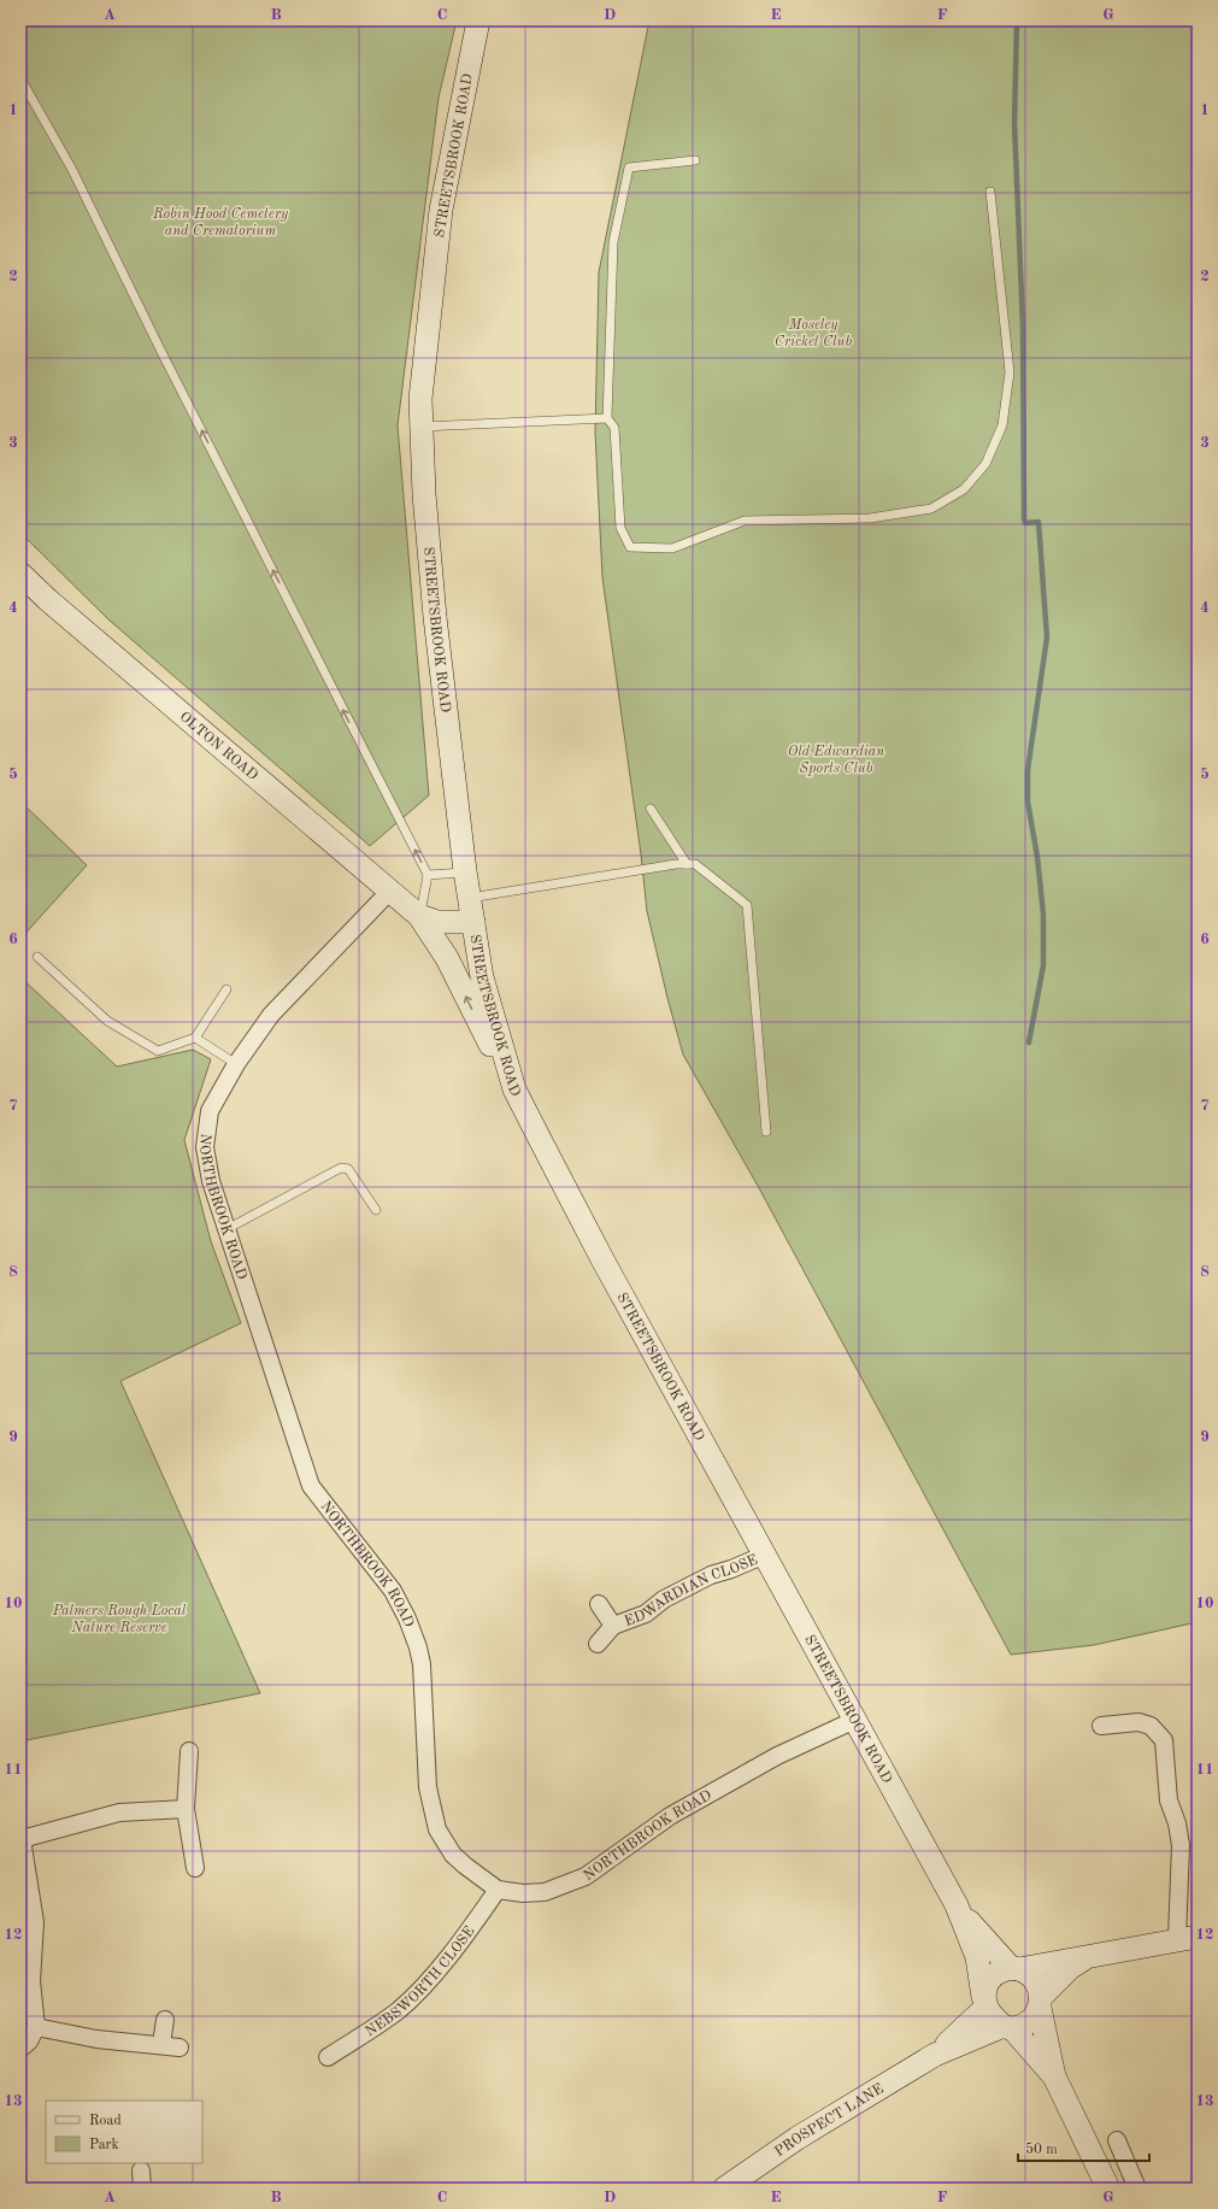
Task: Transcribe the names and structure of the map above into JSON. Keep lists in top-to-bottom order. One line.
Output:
{"streets":{"main road":["STREETSBROOK ROAD","OLTON ROAD","PROSPECT LANE"],"street":["NORTHBROOK ROAD","EDWARDIAN CLOSE","NEBSWORTH CLOSE"]},"crossings":[["STREETSBROOK ROAD","OLTON ROAD"],["STREETSBROOK ROAD","NORTHBROOK ROAD"],["STREETSBROOK ROAD","EDWARDIAN CLOSE"],["STREETSBROOK ROAD","PROSPECT LANE"],["OLTON ROAD","NORTHBROOK ROAD"],["NORTHBROOK ROAD","NEBSWORTH CLOSE"]],"parks":["Robin Hood Cemetery and Crematorium","Moseley Cricket Club","Old Edwardian Sports Club","Palmers Rough Local Nature Reserve"],"legend":["Road","Park"],"scale_bar":"50 m","grid":{"columns":["A","B","C","D","E","F","G"],"rows":["1","2","3","4","5","6","7","8","9","10","11","12","13"]}}
